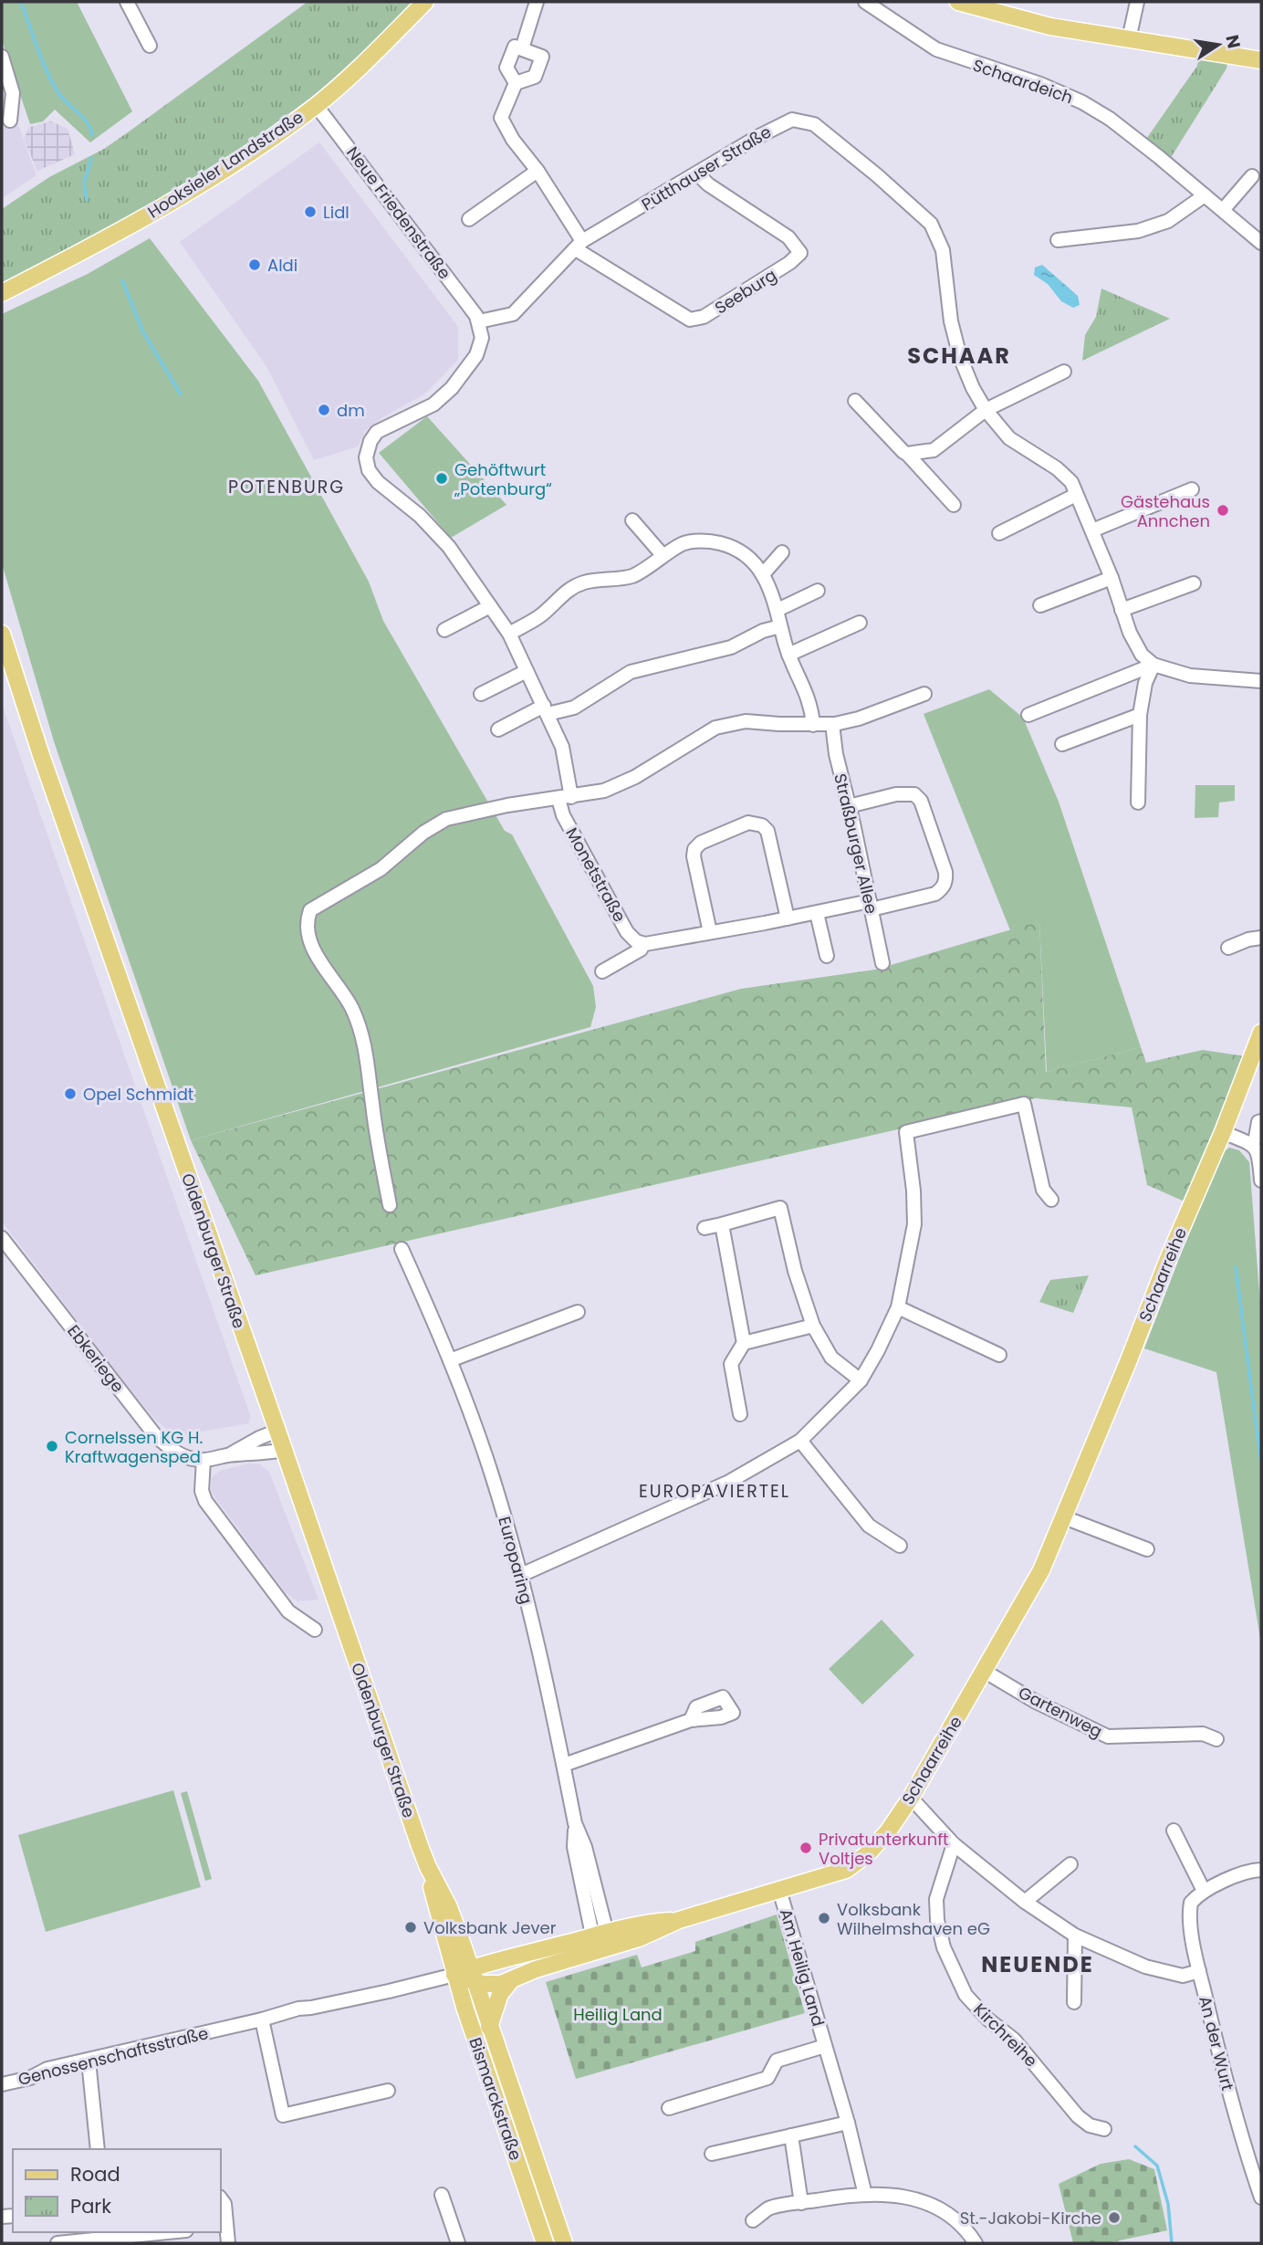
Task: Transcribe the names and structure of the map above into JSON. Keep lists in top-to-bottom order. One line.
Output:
{"streets":{"main road":["Hooksieler Landstraße","Oldenburger Straße","Schaarreihe","Bismarckstraße"],"street":["Schaardeich","Pütthauser Straße","Neue Friedenstraße","Seeburg","Straßburger Allee","Monetstraße","Ebkeriege","Europaring","Gartenweg","Am Heilig Land","Kirchreihe","An der Wurt","Genossenschaftsstraße"]},"crossings":[["Hooksieler Landstraße","Neue Friedenstraße"],["Pütthauser Straße","Neue Friedenstraße"],["Pütthauser Straße","Seeburg"],["Pütthauser Straße","Monetstraße"],["Neue Friedenstraße","Monetstraße"],["Oldenburger Straße","Schaarreihe"],["Oldenburger Straße","Ebkeriege"],["Oldenburger Straße","Genossenschaftsstraße"],["Oldenburger Straße","Bismarckstraße"],["Schaarreihe","Europaring"],["Schaarreihe","Gartenweg"],["Schaarreihe","Am Heilig Land"],["Schaarreihe","Bismarckstraße"],["Genossenschaftsstraße","Bismarckstraße"]],"districts":["SCHAAR","POTENBURG","EUROPAVIERTEL","NEUENDE"],"parks":["Heilig Land"],"places":["Lidl","Aldi","dm","Gehöftwurt „Potenburg“","Gästehaus Annchen","Opel Schmidt","Cornelssen KG H. Kraftwagensped","Privatunterkunft Voltjes","Volksbank Wilhelmshaven eG","Volksbank Jever","St.-Jakobi-Kirche"],"legend":["Road","Park"],"north":"right"}
